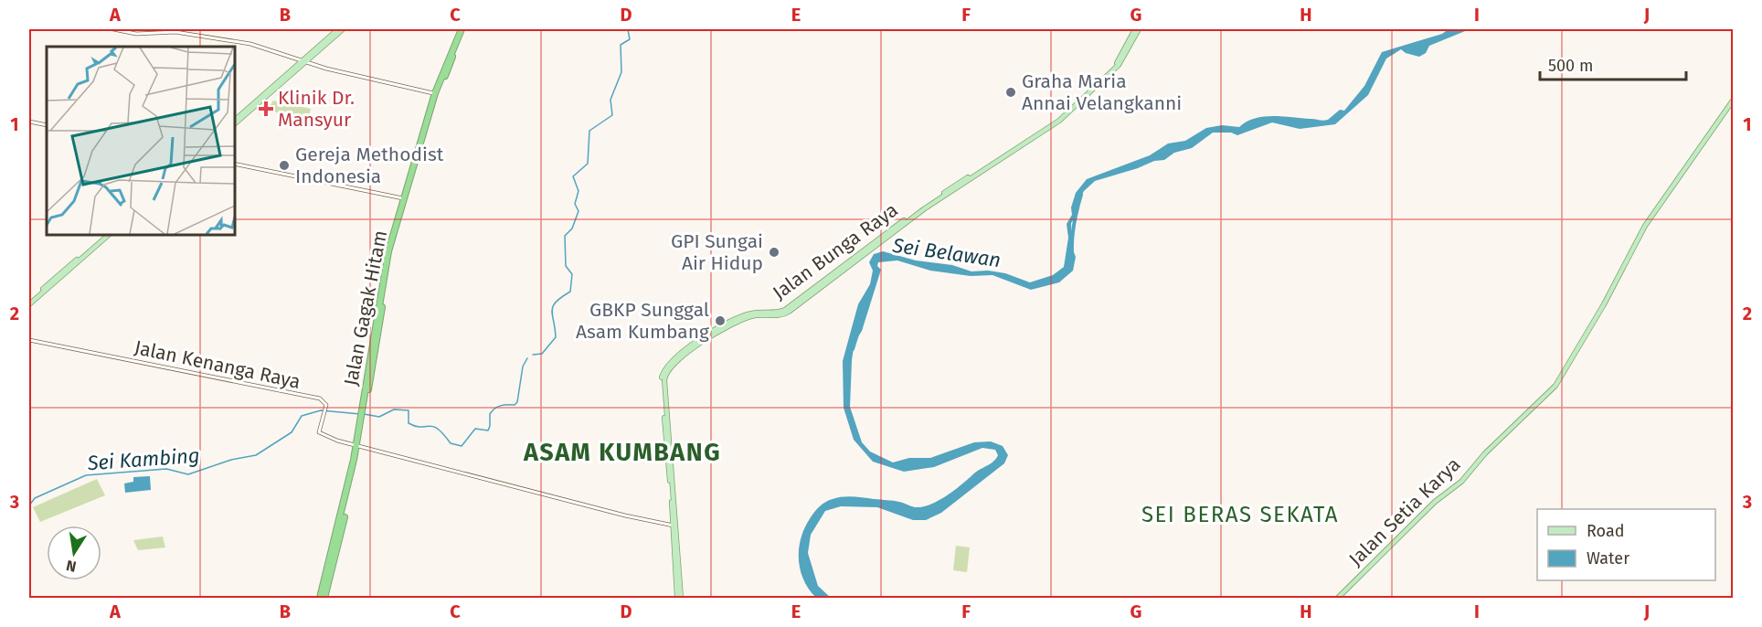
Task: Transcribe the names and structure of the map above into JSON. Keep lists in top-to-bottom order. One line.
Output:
{"streets":{"highway":["Jalan Gagak Hitam"],"main road":["Jalan Bunga Raya","Jalan Setia Karya"],"street":["Jalan Kenanga Raya"]},"crossings":[["Jalan Gagak Hitam","Jalan Kenanga Raya"]],"districts":["ASAM KUMBANG","SEI BERAS SEKATA"],"water":["Sei Belawan","Sei Kambing"],"places":{"other":["Graha Maria Annai Velangkanni","Gereja Methodist Indonesia","GPI Sungai Air Hidup","GBKP Sunggal Asam Kumbang"],"health":["Klinik Dr. Mansyur"]},"legend":["Road","Water"],"scale_bar":"500 m","north":"bottom","grid":{"columns":["A","B","C","D","E","F","G","H","I","J"],"rows":["1","2","3"]}}
